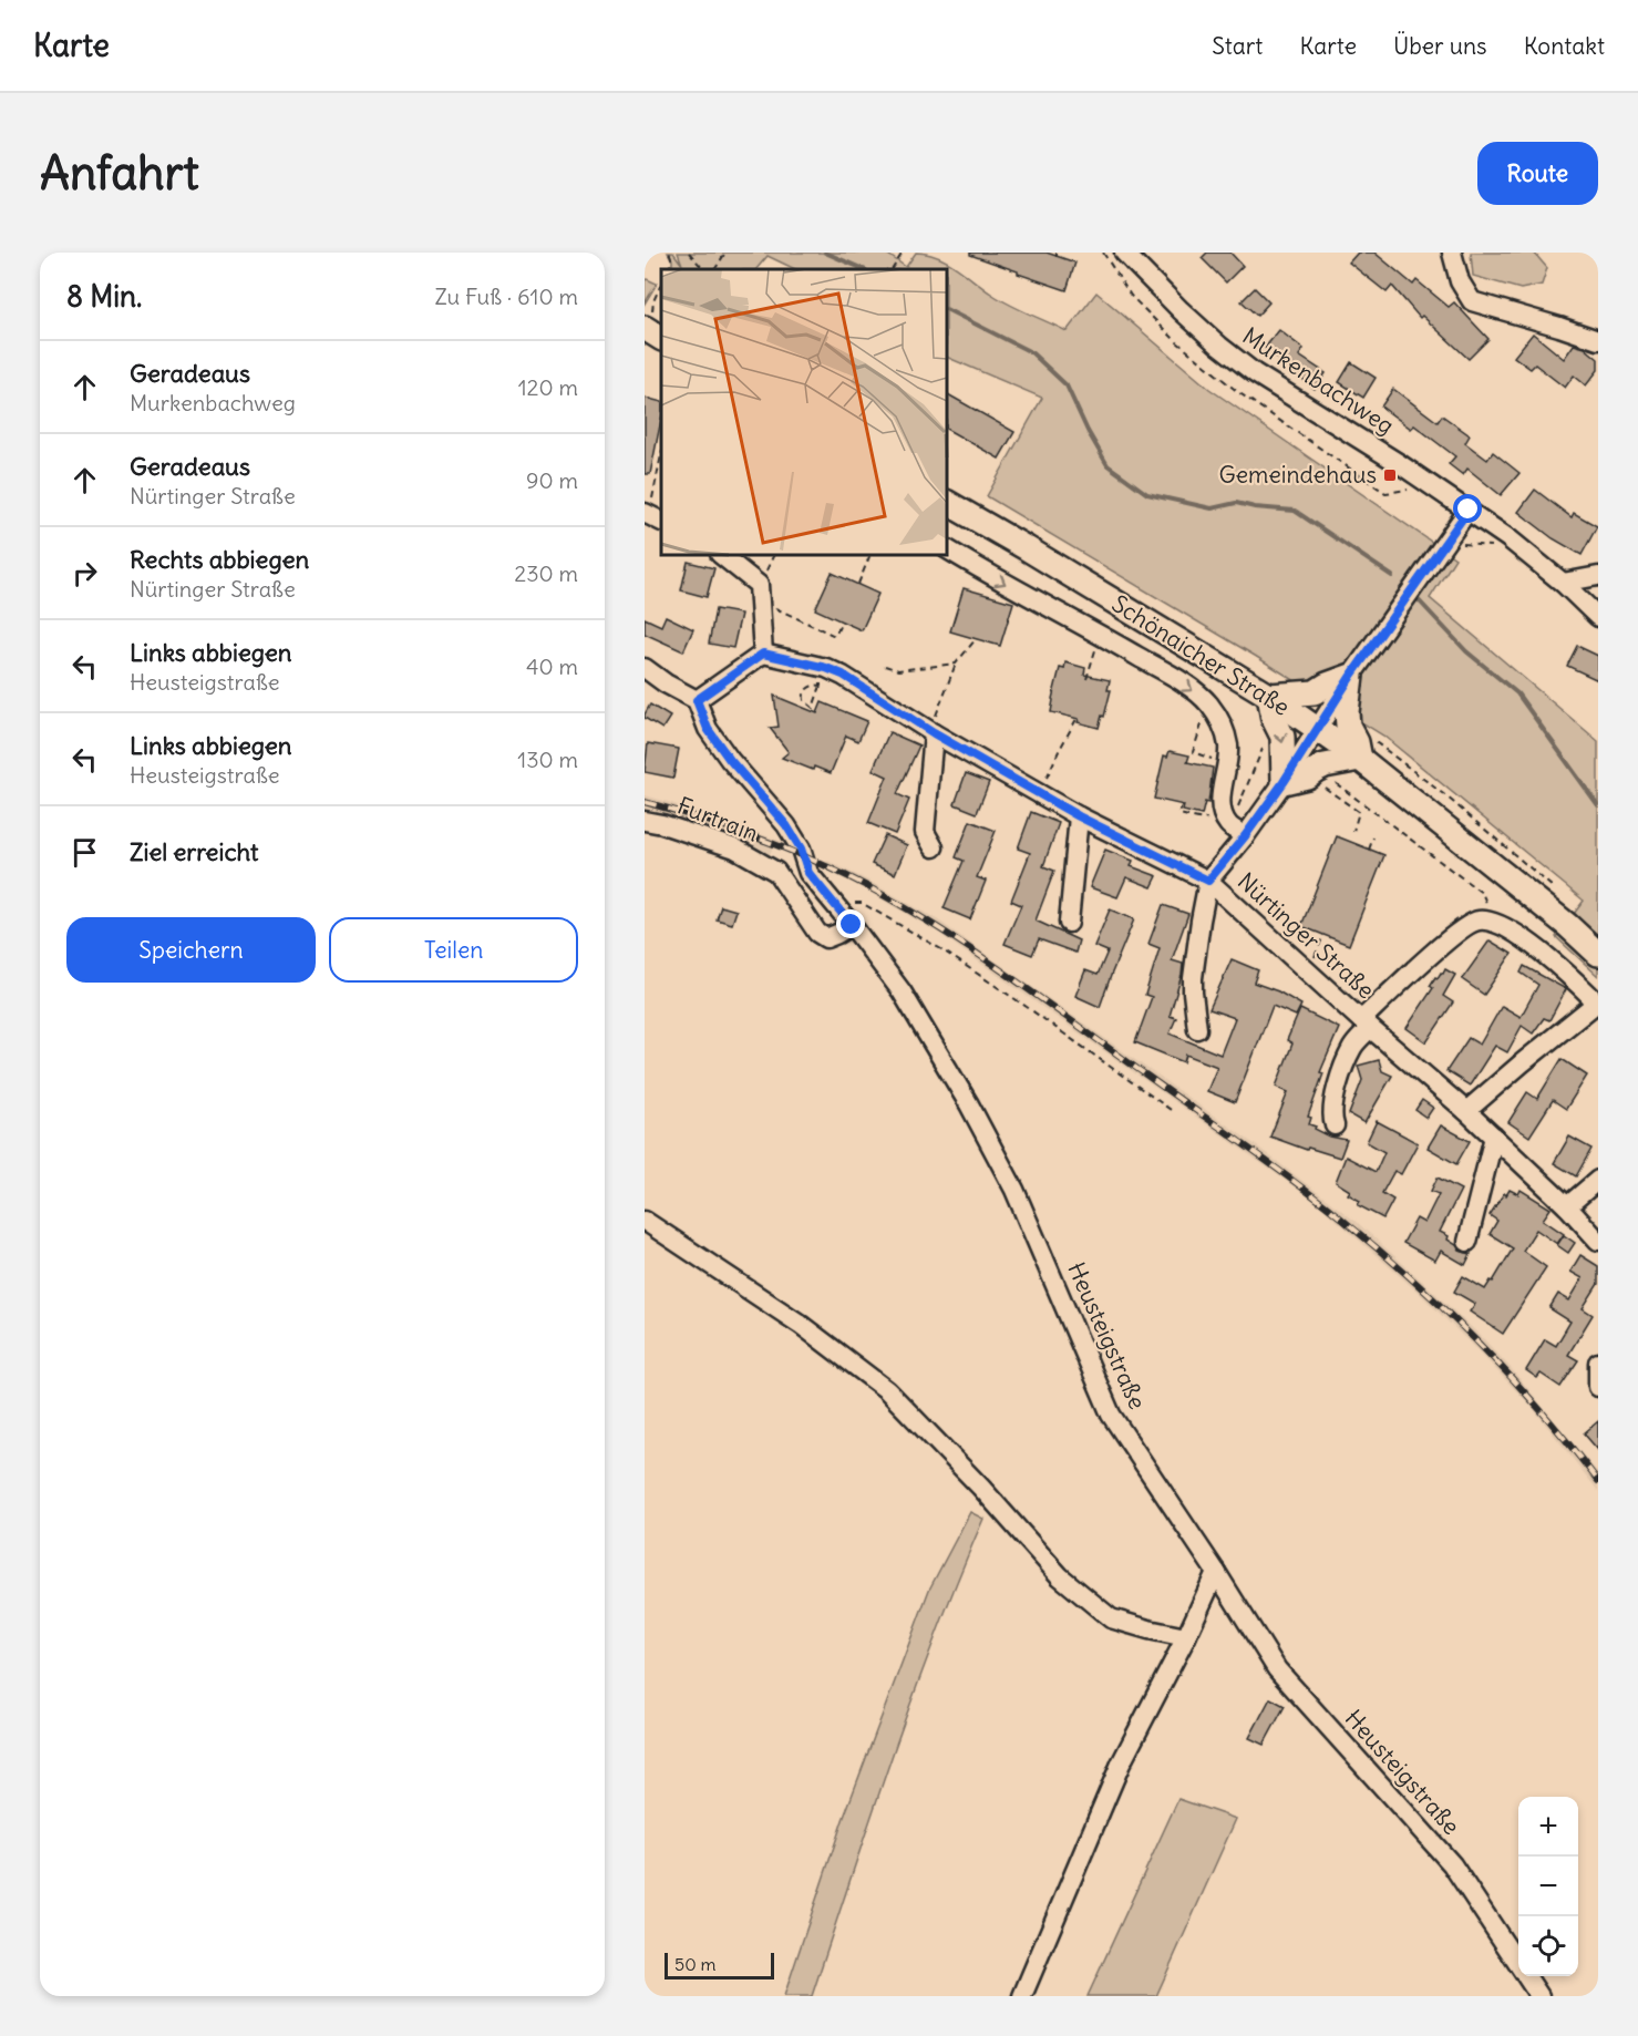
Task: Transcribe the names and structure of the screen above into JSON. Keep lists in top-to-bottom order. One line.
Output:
{"streets":{"main road":["Schönaicher Straße"],"street":["Murkenbachweg","Furtrain","Nürtinger Straße","Heusteigstraße"]},"crossings":[["Schönaicher Straße","Nürtinger Straße"],["Furtrain","Heusteigstraße"]],"places":{"transit":["Gemeindehaus"]},"scale_bar":"50 m","page":{"header":"Karte","nav":["Start","Karte","Über uns","Kontakt"],"buttons":["Route",["Speichern","Teilen"]],"title":"Anfahrt","heading":["8 Min.","Zu Fuß · 610 m"],"list":[["Geradeaus","Murkenbachweg","120 m"],["Geradeaus","Nürtinger Straße","90 m"],["Rechts abbiegen","Nürtinger Straße","230 m"],["Links abbiegen","Heusteigstraße","40 m"],["Links abbiegen","Heusteigstraße","130 m"],"Ziel erreicht"],"map_buttons":["+","−"],"scale":"50 m"}}
